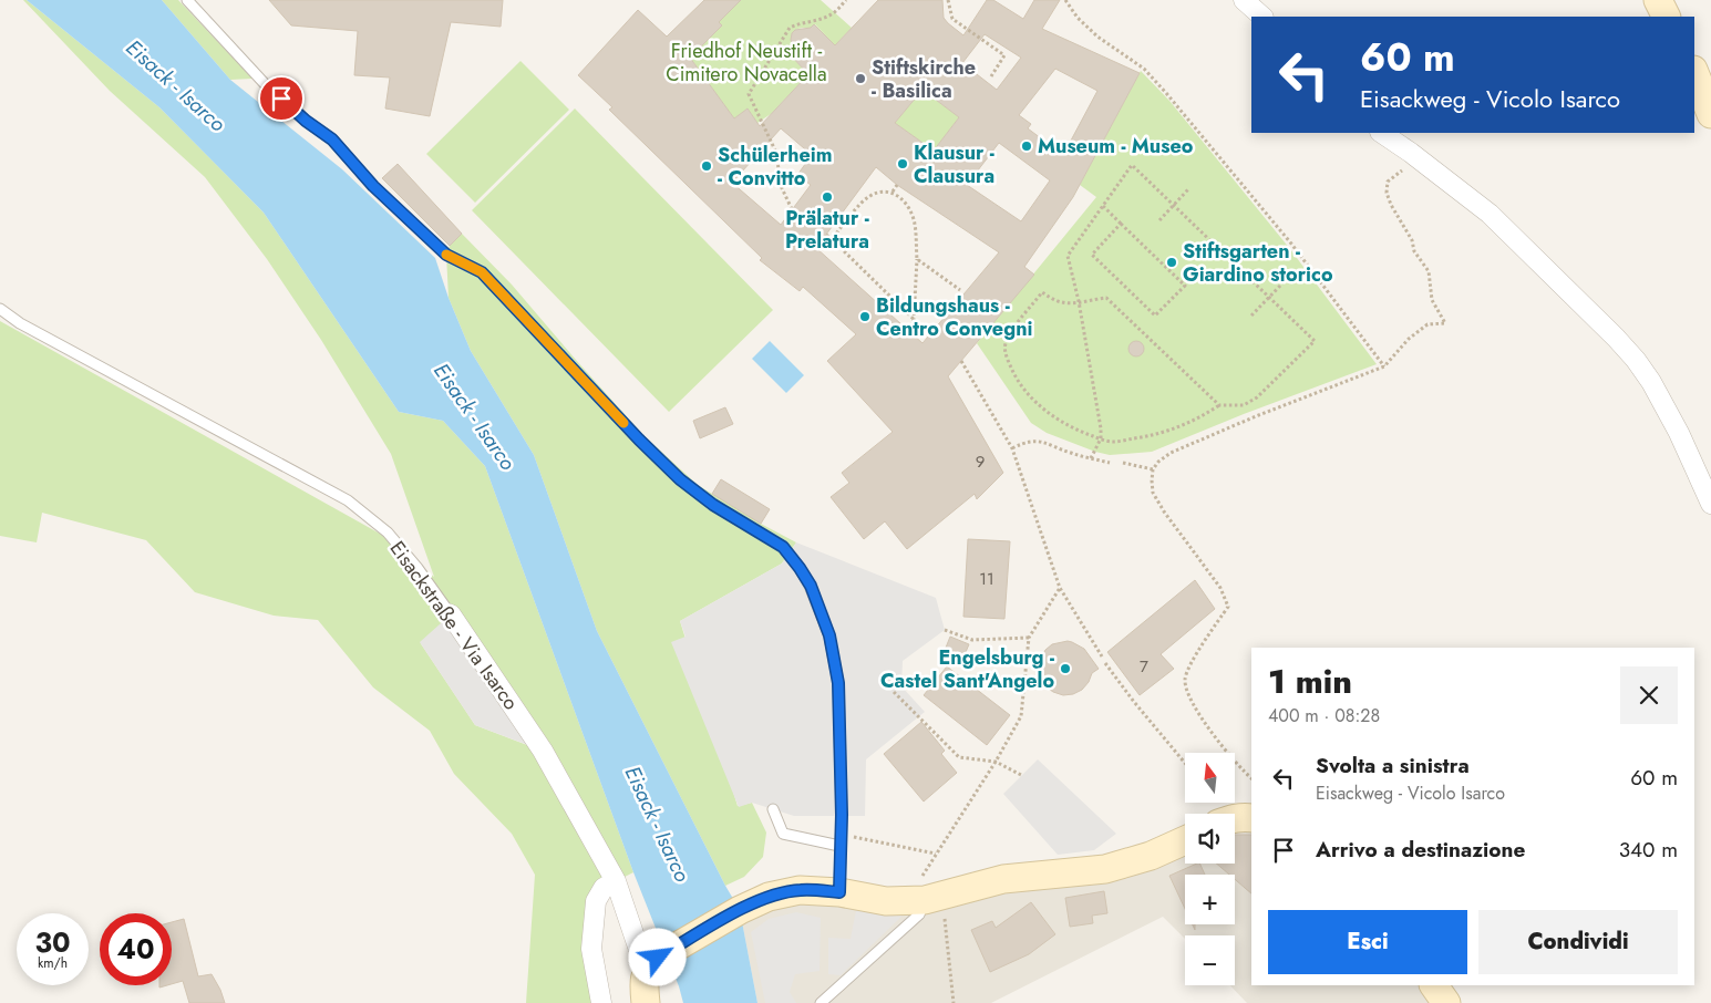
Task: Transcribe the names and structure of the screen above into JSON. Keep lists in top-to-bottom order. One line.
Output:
{"streets":{"street":["Eisackstraße - Via Isarco"]},"water":["Eisack - Isarco"],"parks":["Friedhof Neustift - Cimitero Novacella"],"places":["Stiftskirche - Basilica","Museum - Museo","Klausur - Clausura","Schülerheim - Convitto","Prälatur - Prelatura","Stiftsgarten - Giardino storico","Bildungshaus - Centro Convegni","Engelsburg - Castel Sant'Angelo"],"house_numbers":["9","11","7"],"north":"top","page":{"turn":["60 m","Eisackweg - Vicolo Isarco"],"heading":["1 min","400 m · 08:28"],"list":[{"name":"Svolta a sinistra","note":"Eisackweg - Vicolo Isarco","value":"60 m"},{"name":"Arrivo a destinazione","value":"340 m"}],"map_buttons":["+","−"],"buttons":["Esci","Condividi"],"speed":"30 km/h","limit":"40"}}
